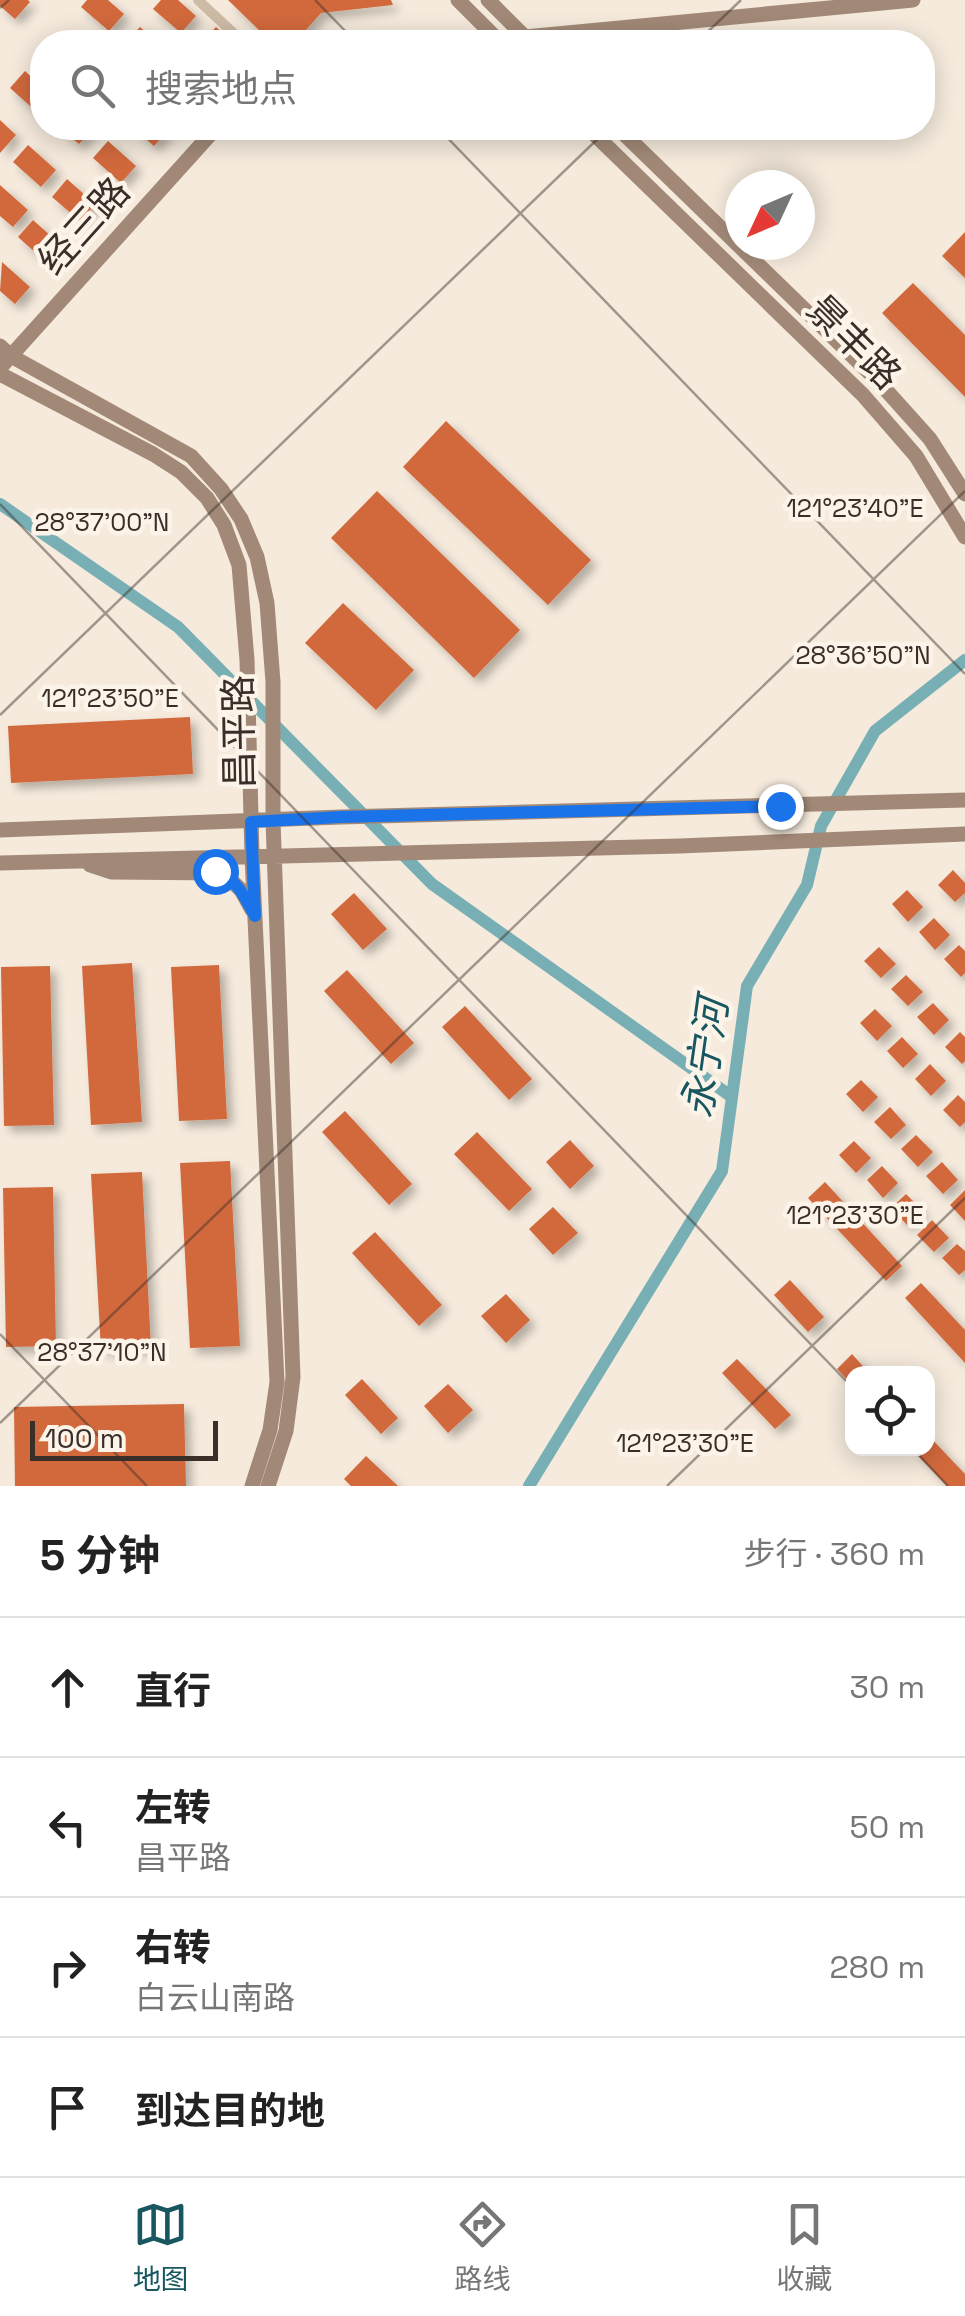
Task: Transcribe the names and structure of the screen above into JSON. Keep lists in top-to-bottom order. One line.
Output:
{"streets":{"main road":["经三路","景丰路","昌平路"]},"crossings":[["经三路","昌平路"]],"water":["永宁河"],"scale_bar":"100 m","north":"bottom left","page":{"search":"搜索地点","scale":"100 m","heading":["5 分钟","步行 · 360 m"],"list":[["直行","30 m"],["左转","昌平路","50 m"],["右转","白云山南路","280 m"],"到达目的地"],"nav":["地图","路线","收藏"]},"coordinates":["121°23'40\"E","28°37'00\"N","28°36'50\"N","121°23'50\"E","121°23'30\"E","28°37'10\"N"]}
